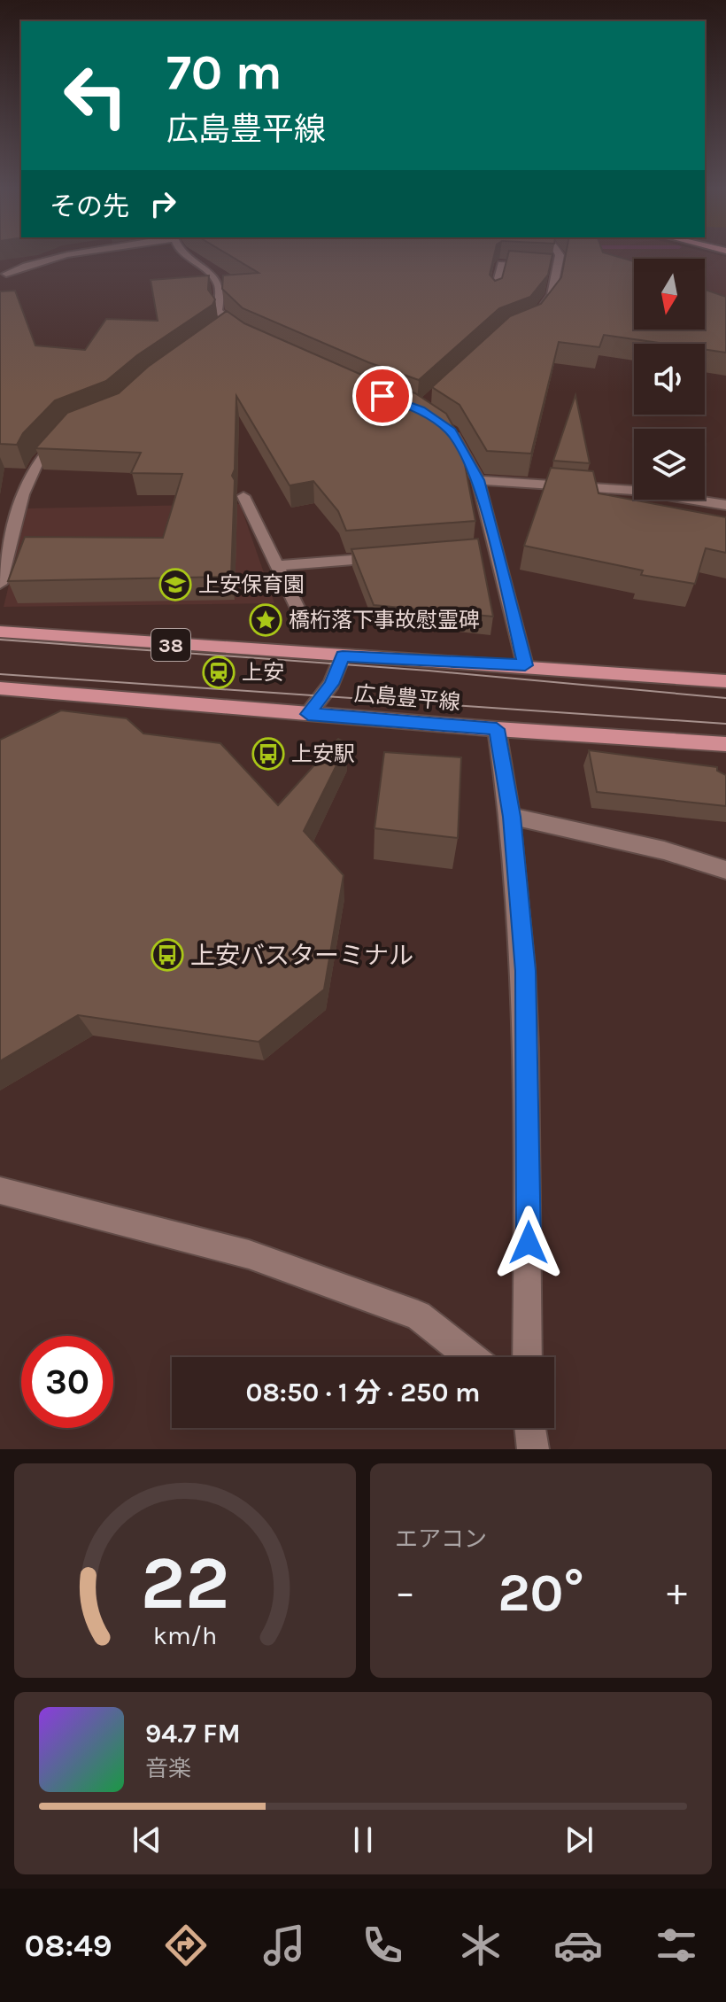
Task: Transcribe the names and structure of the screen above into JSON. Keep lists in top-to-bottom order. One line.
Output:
{"streets":{"main road":["38","広島豊平線"]},"places":{"school or university":["上安保育園"],"place":["橋桁落下事故慰霊碑"],"station":["上安"],"bus stop":["上安駅","上安バスターミナル"]},"north":"bottom","page":{"turn":["70 m","広島豊平線"],"then":"その先","limit":"30","trip":"08:50 · 1 分 · 250 m","tile":"エアコン","heat":["−","20°","+"],"song":["94.7 FM","音楽"],"tabs":"08:49","gauge":["22","km/h"]}}
